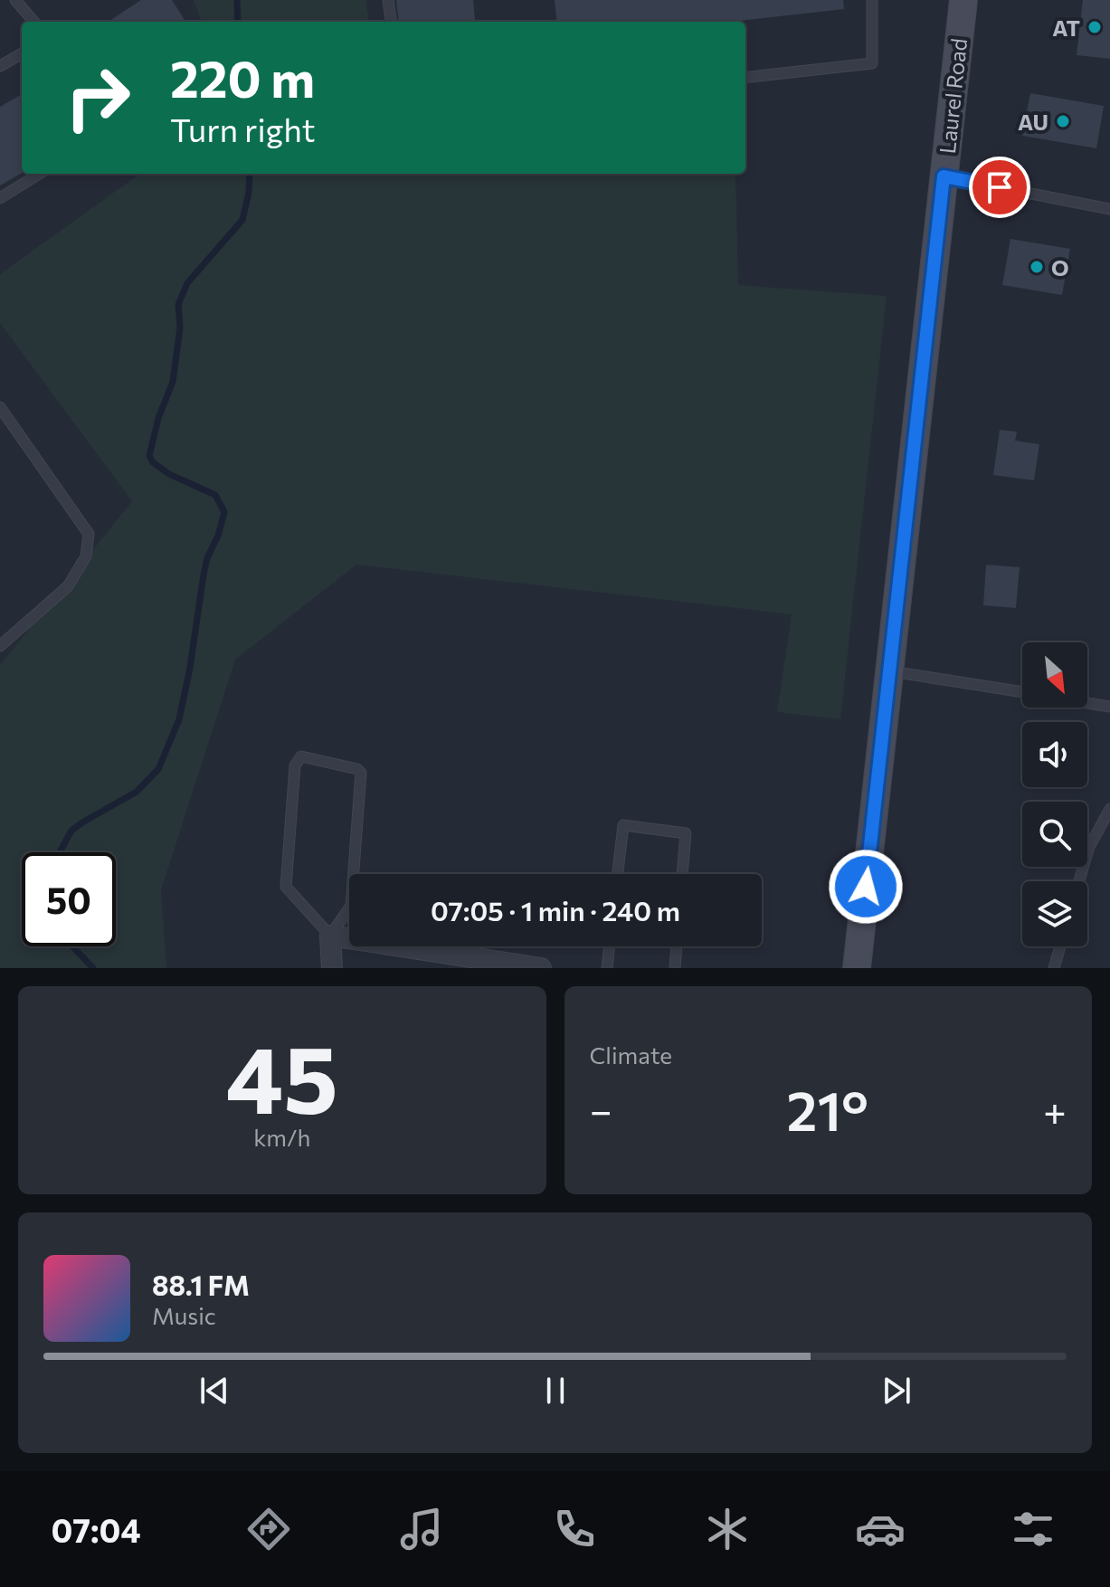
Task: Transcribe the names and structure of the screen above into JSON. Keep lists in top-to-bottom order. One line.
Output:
{"streets":{"main road":["Laurel Road"]},"places":["AT","AU","O"],"north":"bottom right","page":{"turn":["220 m","Turn right"],"limit":"50","trip":"07:05 · 1 min · 240 m","tile":[["45","km/h"],"Climate"],"heat":["−","21°","+"],"song":["88.1 FM","Music"],"tabs":"07:04"}}
